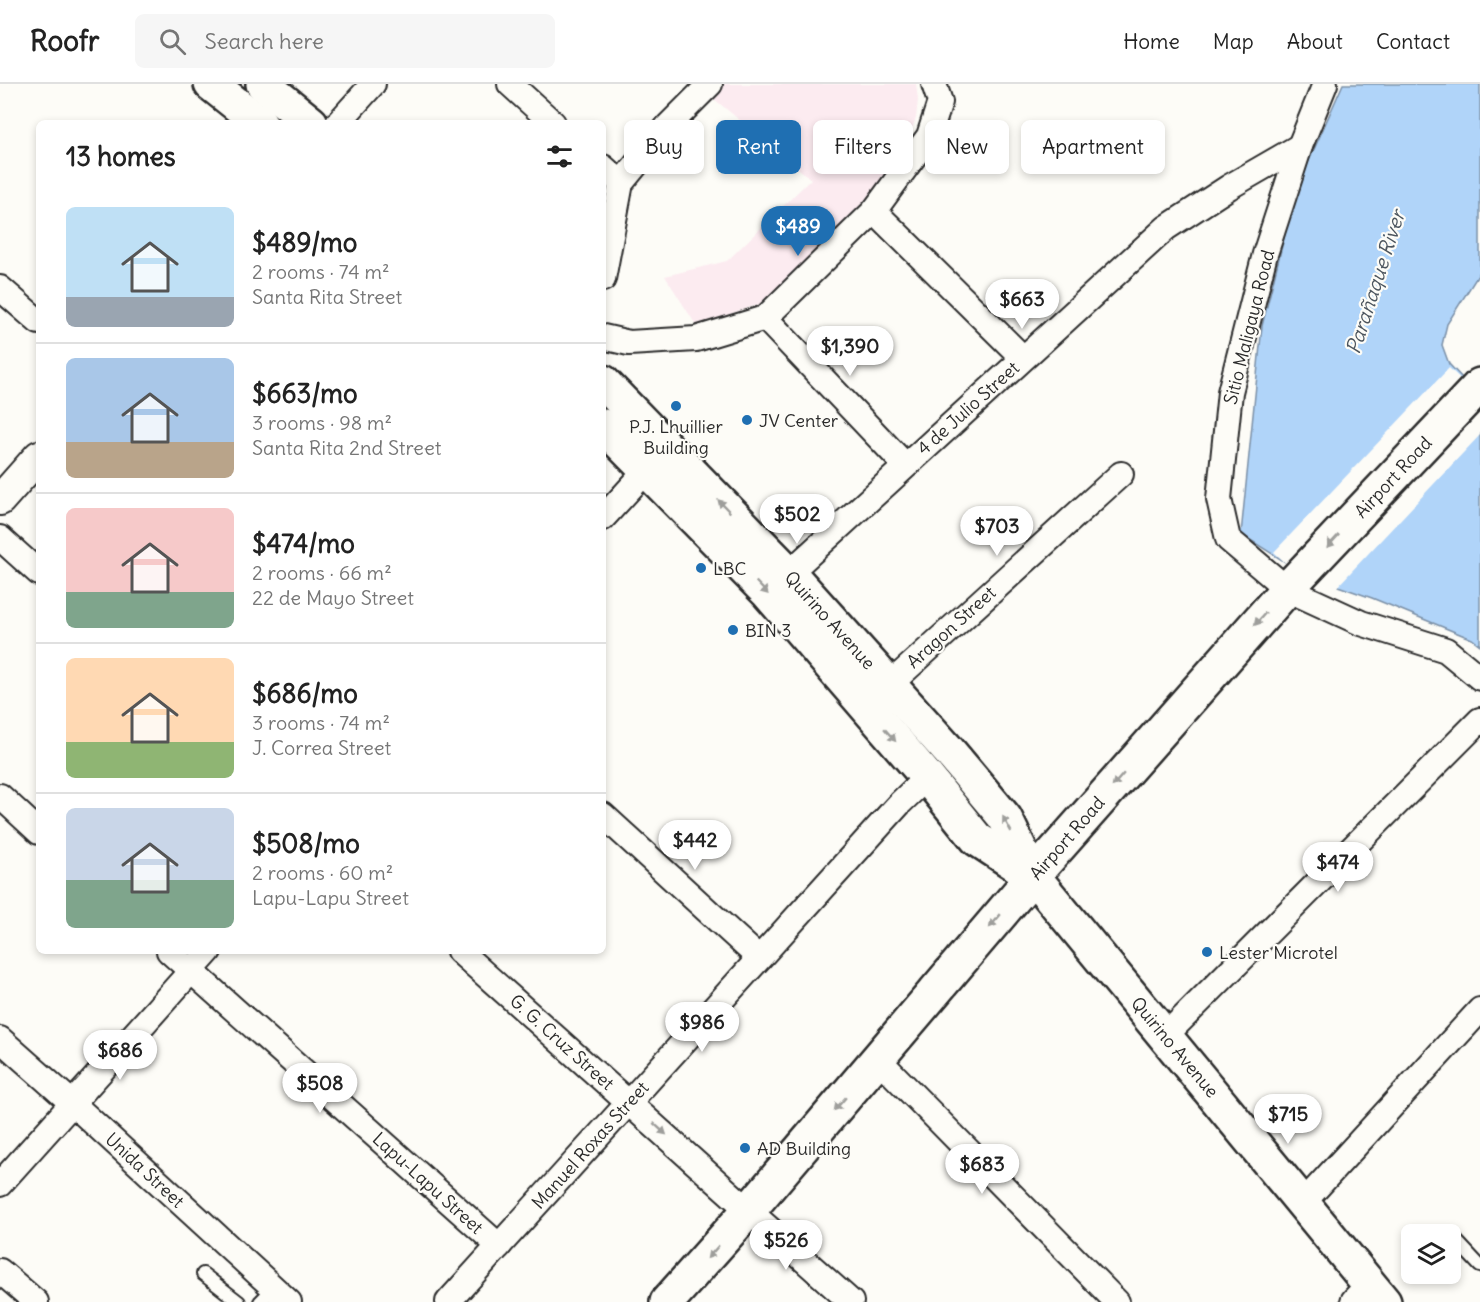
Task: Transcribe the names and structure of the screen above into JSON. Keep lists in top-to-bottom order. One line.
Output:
{"streets":{"main road":["Airport Road","Quirino Avenue"],"street":["Sitio Maligaya Road","4 de Julio Street","Aragon Street","G. G. Cruz Street","Manuel Roxas Street","Unida Street","Lapu-Lapu Street"]},"crossings":[["Sitio Maligaya Road","4 de Julio Street"],["Sitio Maligaya Road","Airport Road"],["4 de Julio Street","Quirino Avenue"],["Airport Road","Quirino Avenue"],["Airport Road","G. G. Cruz Street"],["Quirino Avenue","Aragon Street"],["Quirino Avenue","Manuel Roxas Street"],["G. G. Cruz Street","Manuel Roxas Street"],["Manuel Roxas Street","Lapu-Lapu Street"]],"one_way":["Airport Road"],"water":["Parañaque River"],"places":["P.J. Lhuillier Building","JV Center","LBC","BIN 3","Lester Microtel","AD Building"],"page":{"header":"Roofr","search":"Search here","nav":["Home","Map","About","Contact"],"chip":["Buy","Rent","Filters","New","Apartment"],"heading":"13 homes","list":[{"name":"$489/mo","note":"2 rooms · 74 m² · Santa Rita Street"},{"name":"$663/mo","note":"3 rooms · 98 m² · Santa Rita 2nd Street"},{"name":"$474/mo","note":"2 rooms · 66 m² · 22 de Mayo Street"},{"name":"$686/mo","note":"3 rooms · 74 m² · J. Correa Street"},{"name":"$508/mo","note":"2 rooms · 60 m² · Lapu-Lapu Street"}],"price":["$489","$663","$1,390","$502","$703","$442","$474","$986","$686","$508","$715","$683","$526"]}}
